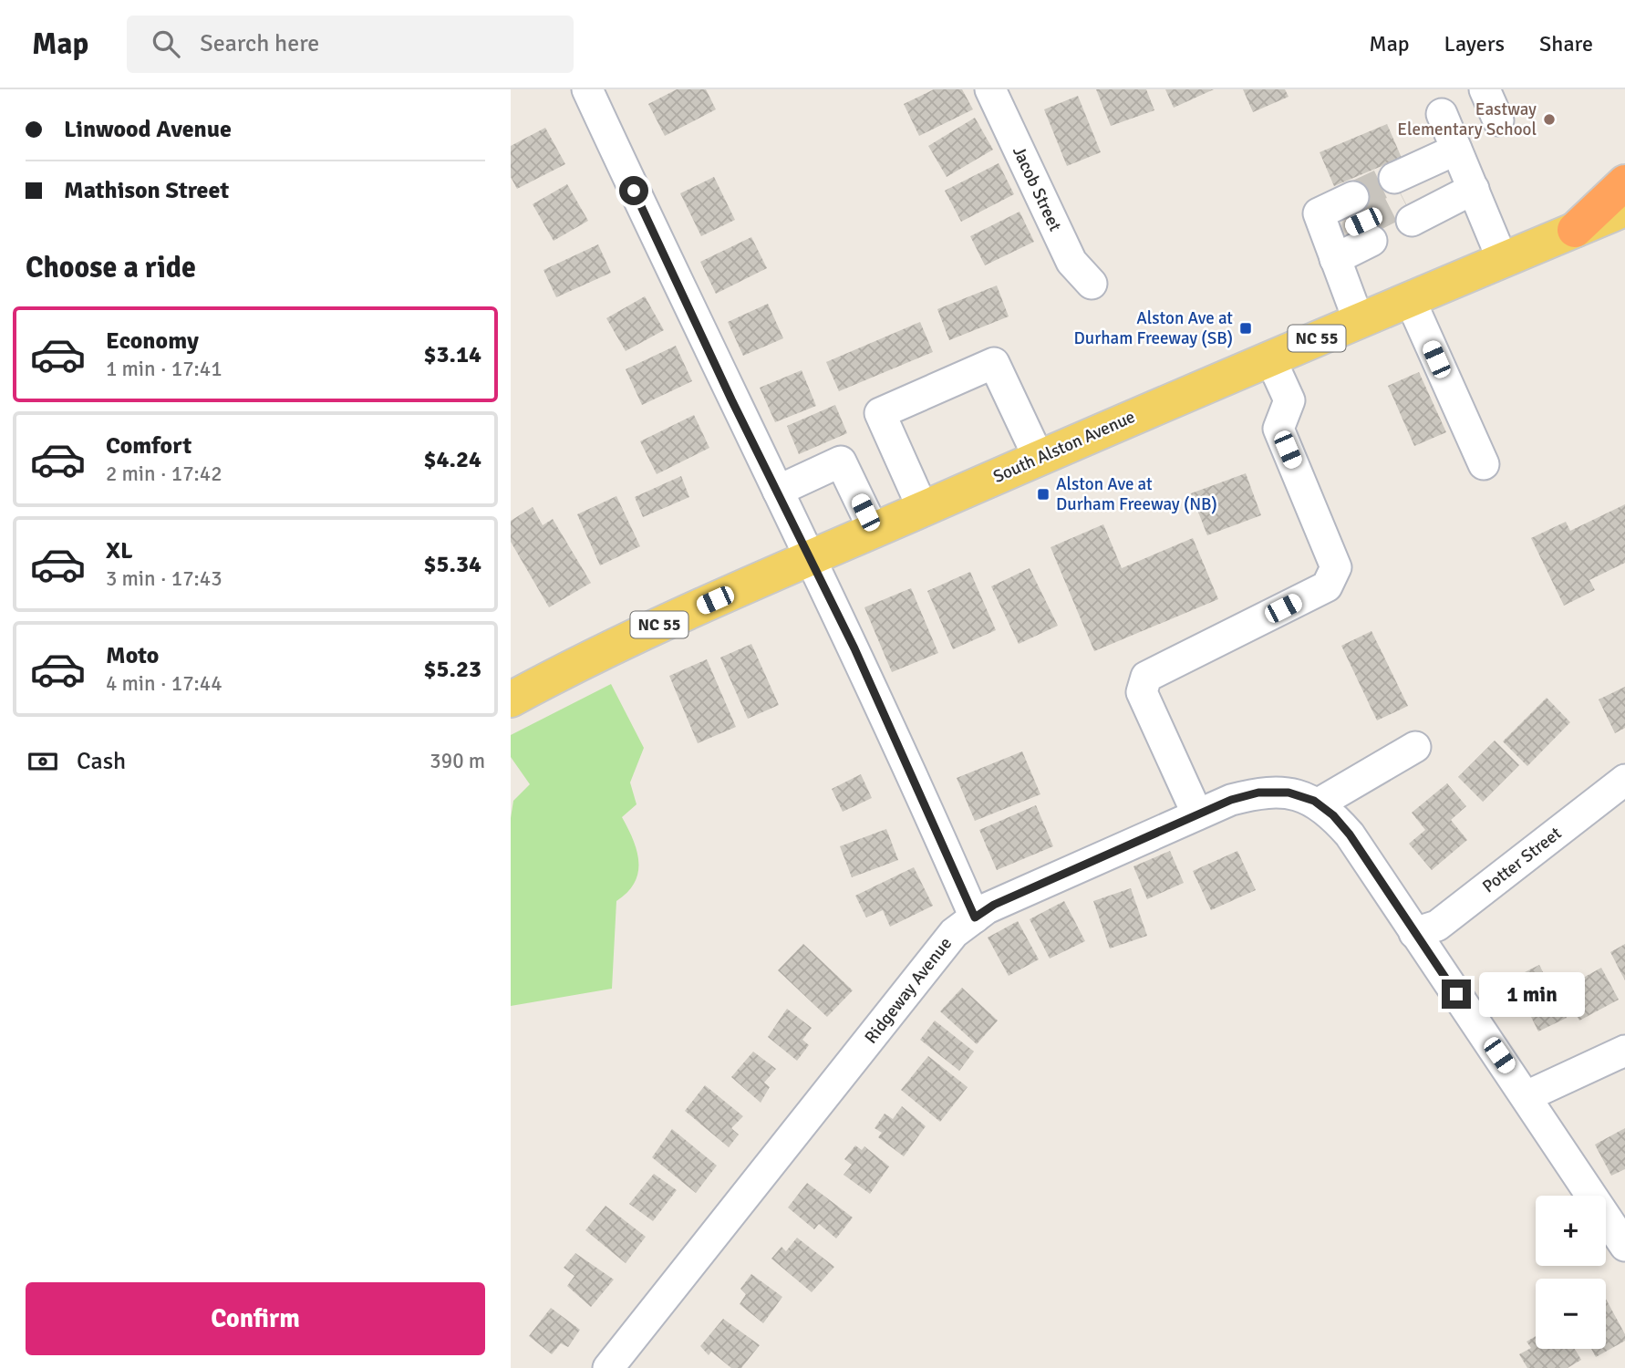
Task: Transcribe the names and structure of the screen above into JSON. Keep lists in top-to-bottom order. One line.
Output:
{"streets":{"main road":["NC 55","South Alston Avenue"],"street":["Jacob Street","Potter Street","Ridgeway Avenue"]},"crossings":[["Potter Street","Ridgeway Avenue"]],"places":{"other":["Eastway Elementary School"],"transit":["Alston Ave at Durham Freeway (SB)","Alston Ave at Durham Freeway (NB)"]},"page":{"header":"Map","search":"Search here","nav":["Map","Layers","Share"],"banner":["Linwood Avenue","Mathison Street"],"heading":"Choose a ride","list":[{"name":"Economy","note":"1 min · 17:41","value":"$3.14"},{"name":"Comfort","note":"2 min · 17:42","value":"$4.24"},{"name":"XL","note":"3 min · 17:43","value":"$5.34"},{"name":"Moto","note":"4 min · 17:44","value":"$5.23"}],"pay":["Cash","390 m"],"bubble":"1 min","map_buttons":["+","−"],"buttons":"Confirm"}}
